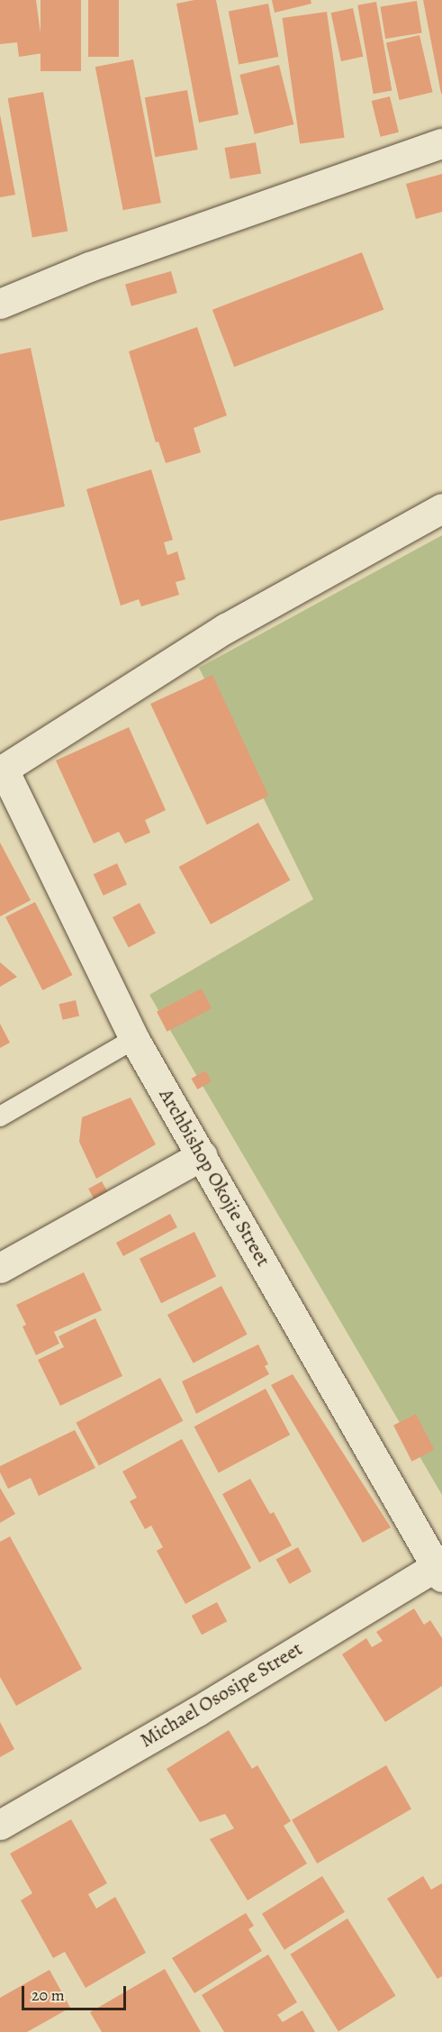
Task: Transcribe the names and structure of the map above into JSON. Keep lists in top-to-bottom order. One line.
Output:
{"streets":{"street":["Archbishop Okojie Street","Michael Ososipe Street"]},"crossings":[["Archbishop Okojie Street","Michael Ososipe Street"]],"scale_bar":"20 m"}
